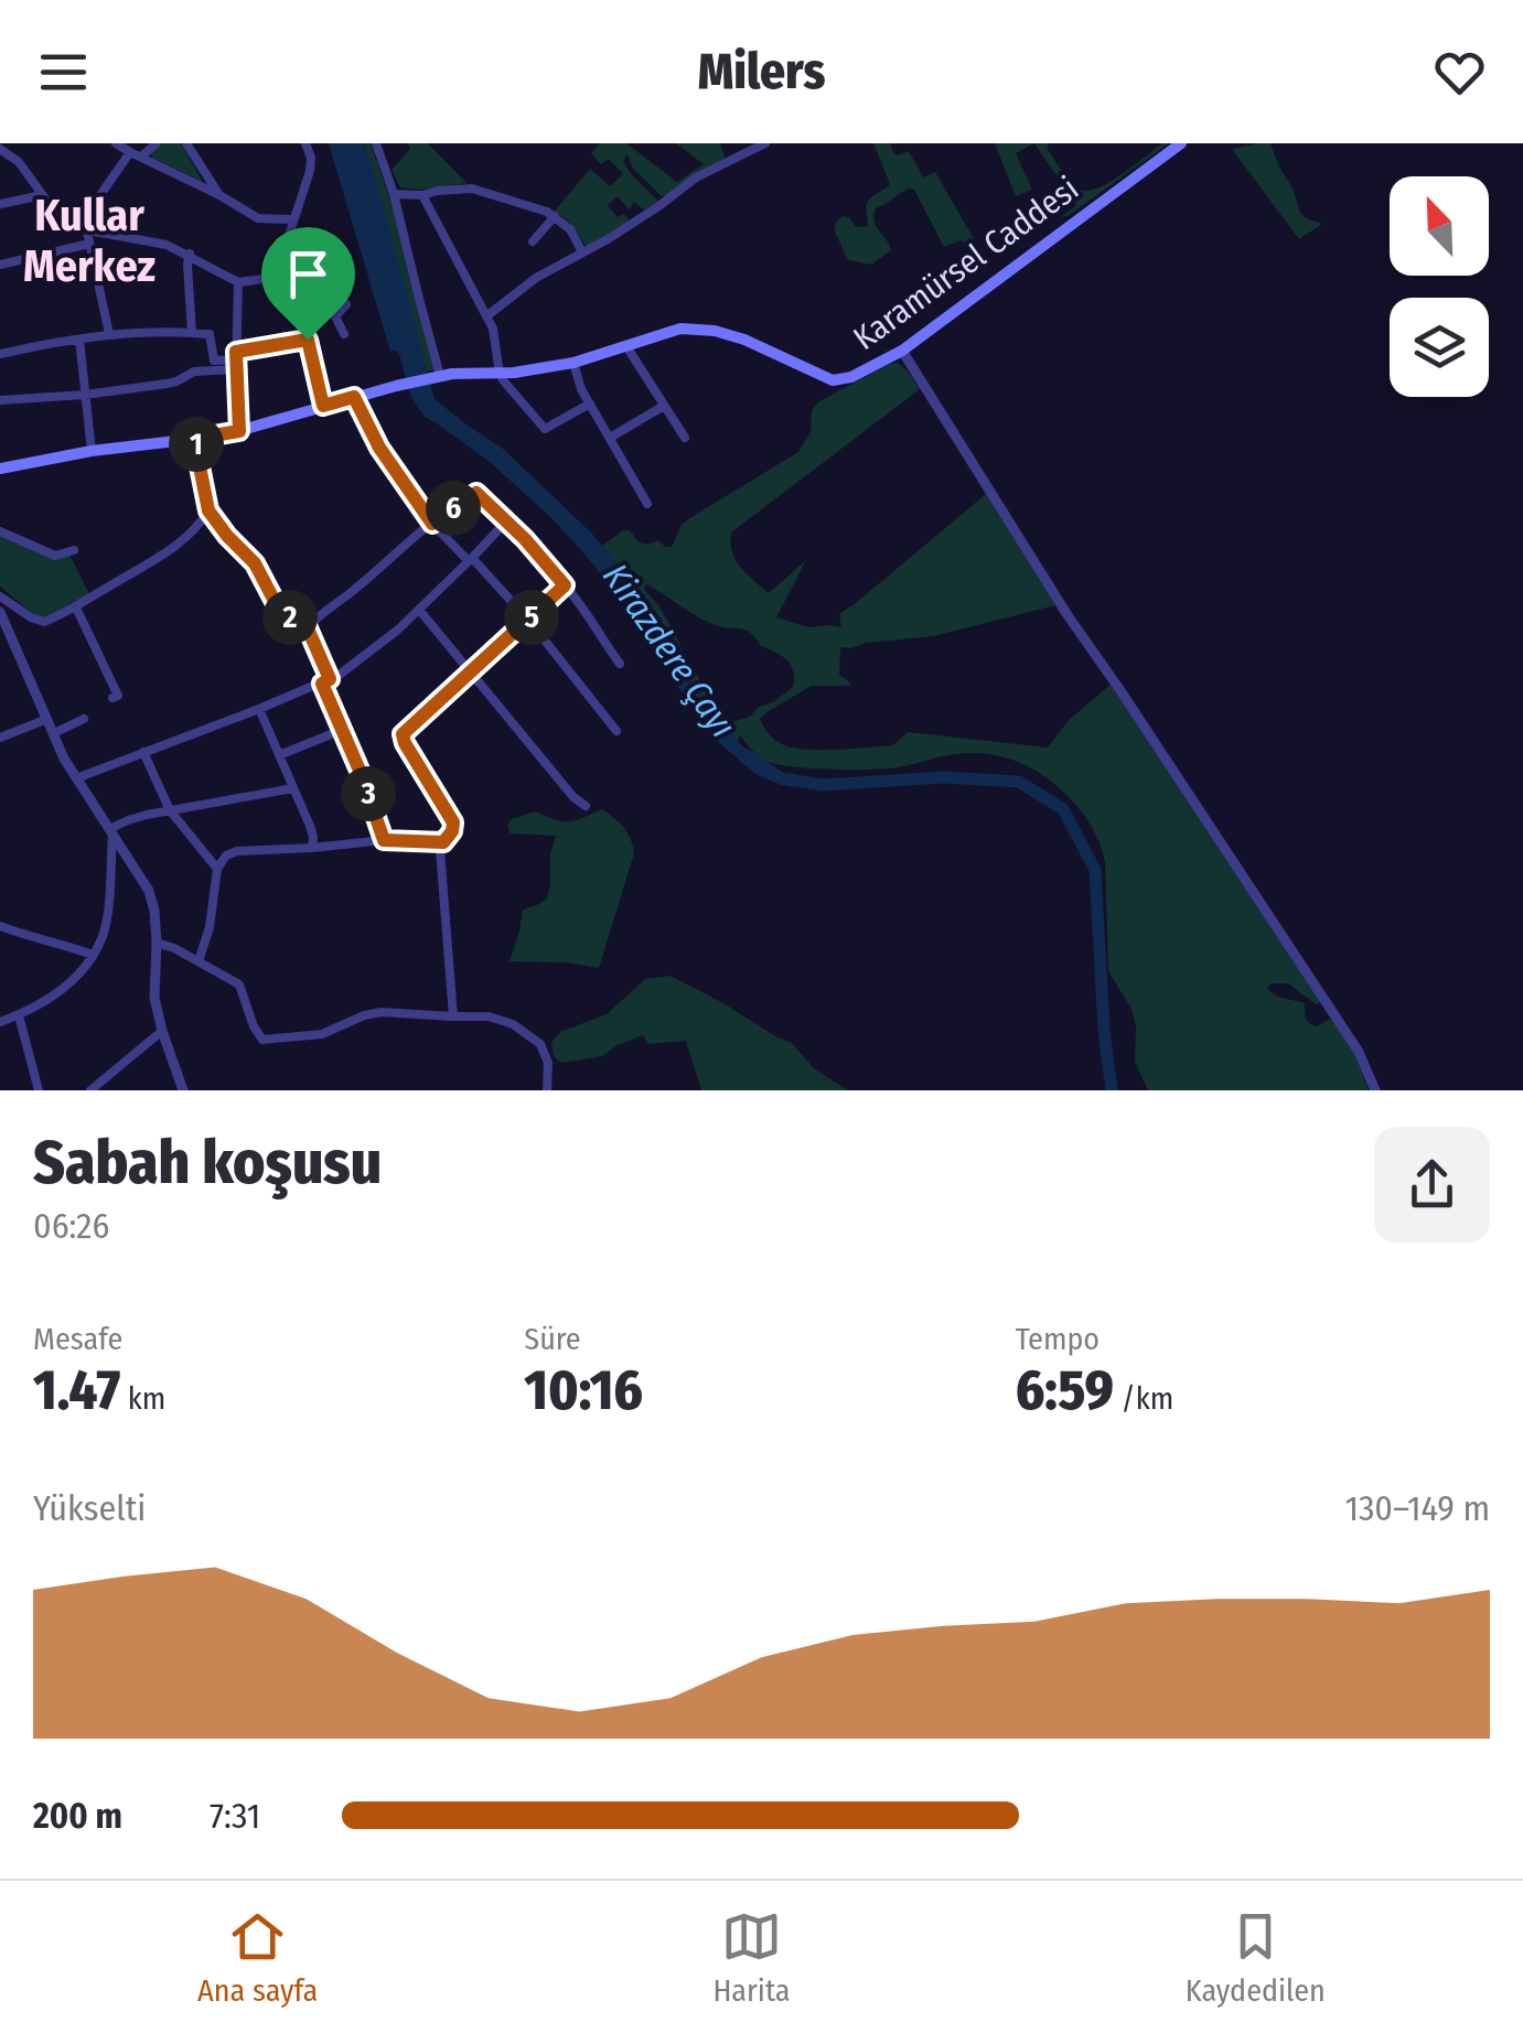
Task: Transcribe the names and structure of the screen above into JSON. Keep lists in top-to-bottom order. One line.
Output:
{"streets":{"main road":["Karamürsel Caddesi"]},"districts":["Kullar Merkez"],"water":["Kirazdere Çayı"],"north":"top left","page":{"header":"Milers","pins":["1","6","2","5","3"],"heading":["Sabah koşusu","06:26"],"stats":[["Mesafe","1.47 km"],["Süre","10:16"],["Tempo","6:59 /km"]],"chart":["Yükselti","130–149 m"],"list":[{"name":"200 m","note":"7:31"}],"tabs":["Ana sayfa","Harita","Kaydedilen"]}}
